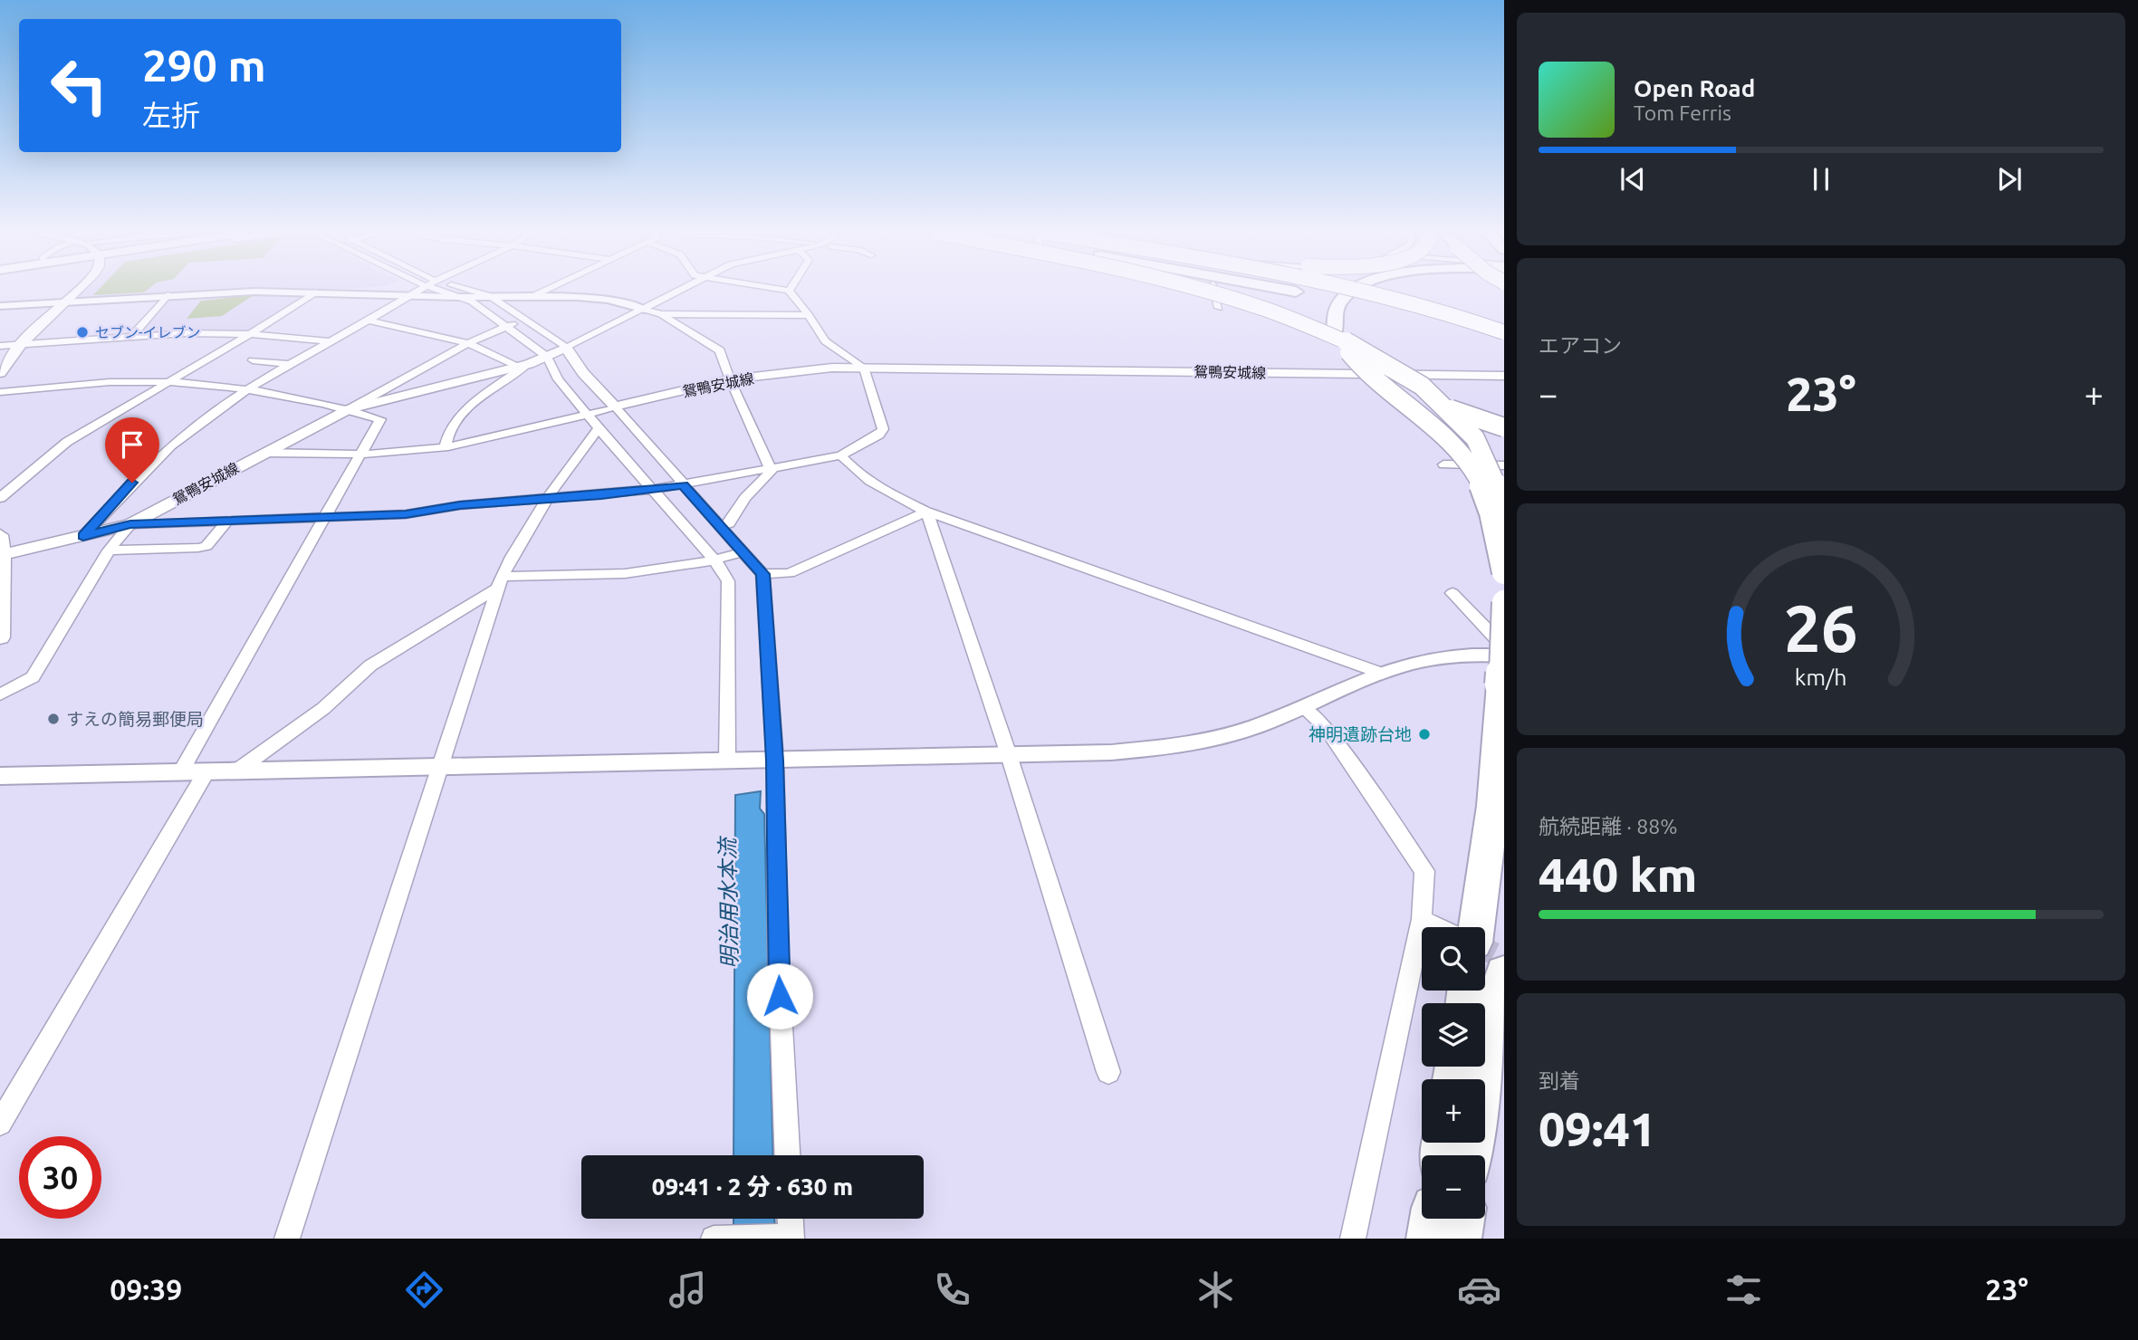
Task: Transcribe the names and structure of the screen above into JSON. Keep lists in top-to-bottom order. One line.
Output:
{"streets":{"main road":["鴛鴨安城線"]},"water":["明治用水本流"],"places":["セブン-イレブン","すえの簡易郵便局","神明遺跡台地"],"page":{"turn":["290 m","左折"],"song":["Open Road","Tom Ferris"],"tile":["エアコン",["航続距離 · 88%","440 km"],["到着","09:41"]],"heat":["−","23°","+"],"map_buttons":["+","−"],"limit":"30","trip":"09:41 · 2 分 · 630 m","tabs":["09:39","23°"],"gauge":["26","km/h"]}}
